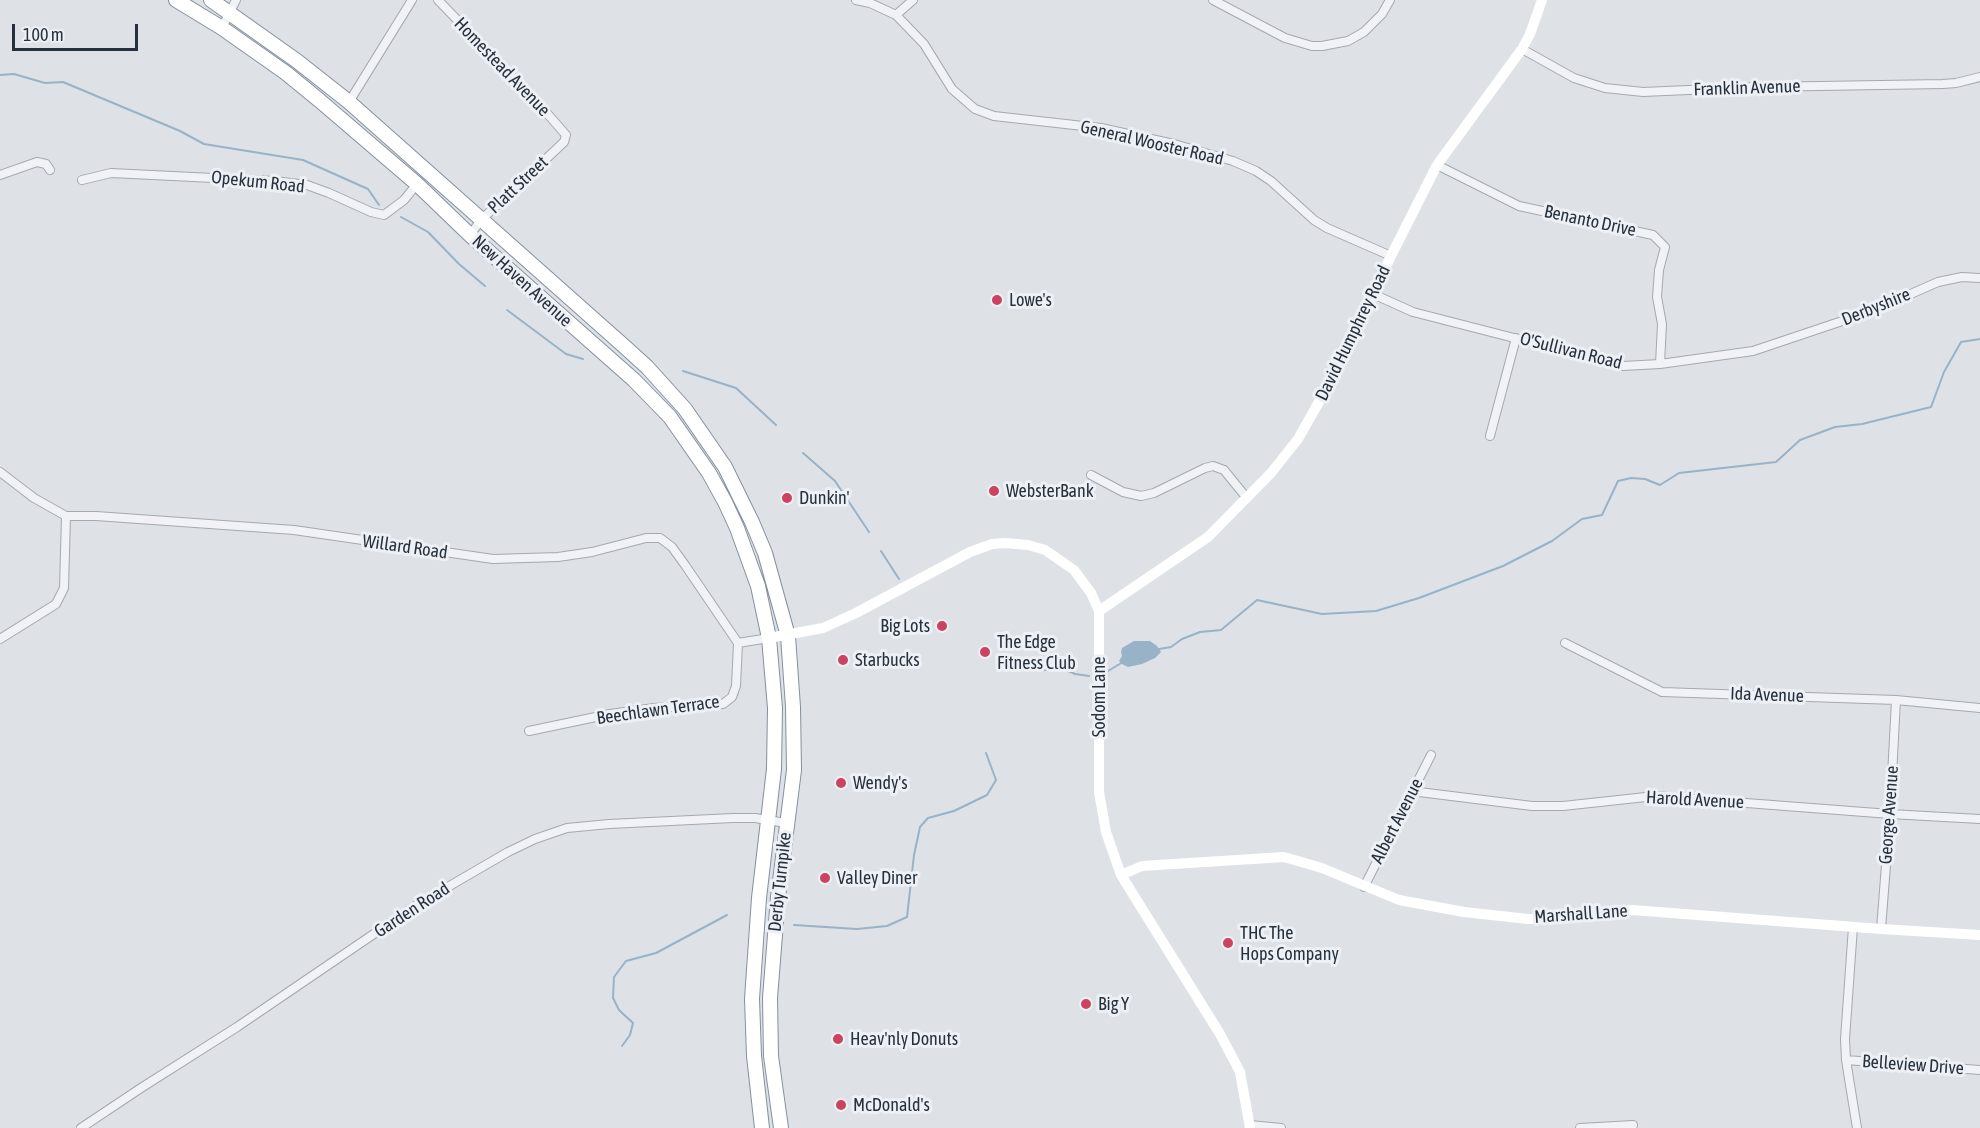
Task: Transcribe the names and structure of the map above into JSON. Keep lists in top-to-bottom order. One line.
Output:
{"streets":{"highway":["New Haven Avenue","Derby Turnpike"],"street":["Homestead Avenue","Franklin Avenue","General Wooster Road","Opekum Road","Platt Street","Benanto Drive","Derbyshire","David Humphrey Road","O'Sullivan Road","Willard Road","Ida Avenue","Sodom Lane","Beechlawn Terrace","Harold Avenue","George Avenue","Albert Avenue","Garden Road","Marshall Lane","Belleview Drive"]},"crossings":[["Homestead Avenue","Platt Street"],["Franklin Avenue","David Humphrey Road"],["General Wooster Road","David Humphrey Road"],["Opekum Road","New Haven Avenue"],["Platt Street","New Haven Avenue"],["Benanto Drive","David Humphrey Road"],["Benanto Drive","O'Sullivan Road"],["New Haven Avenue","Sodom Lane"],["New Haven Avenue","Derby Turnpike"],["Derbyshire","O'Sullivan Road"],["David Humphrey Road","O'Sullivan Road"],["David Humphrey Road","Sodom Lane"],["Willard Road","Beechlawn Terrace"],["Ida Avenue","George Avenue"],["Sodom Lane","Derby Turnpike"],["Sodom Lane","Marshall Lane"],["Harold Avenue","George Avenue"],["Harold Avenue","Albert Avenue"],["George Avenue","Marshall Lane"],["Albert Avenue","Marshall Lane"],["Derby Turnpike","Garden Road"],["Marshall Lane","Belleview Drive"]],"places":["Lowe's","WebsterBank","Dunkin'","Big Lots","The Edge Fitness Club","Starbucks","Wendy's","Valley Diner","THC The Hops Company","Big Y","Heav'nly Donuts","McDonald's"],"scale_bar":"100 m"}
